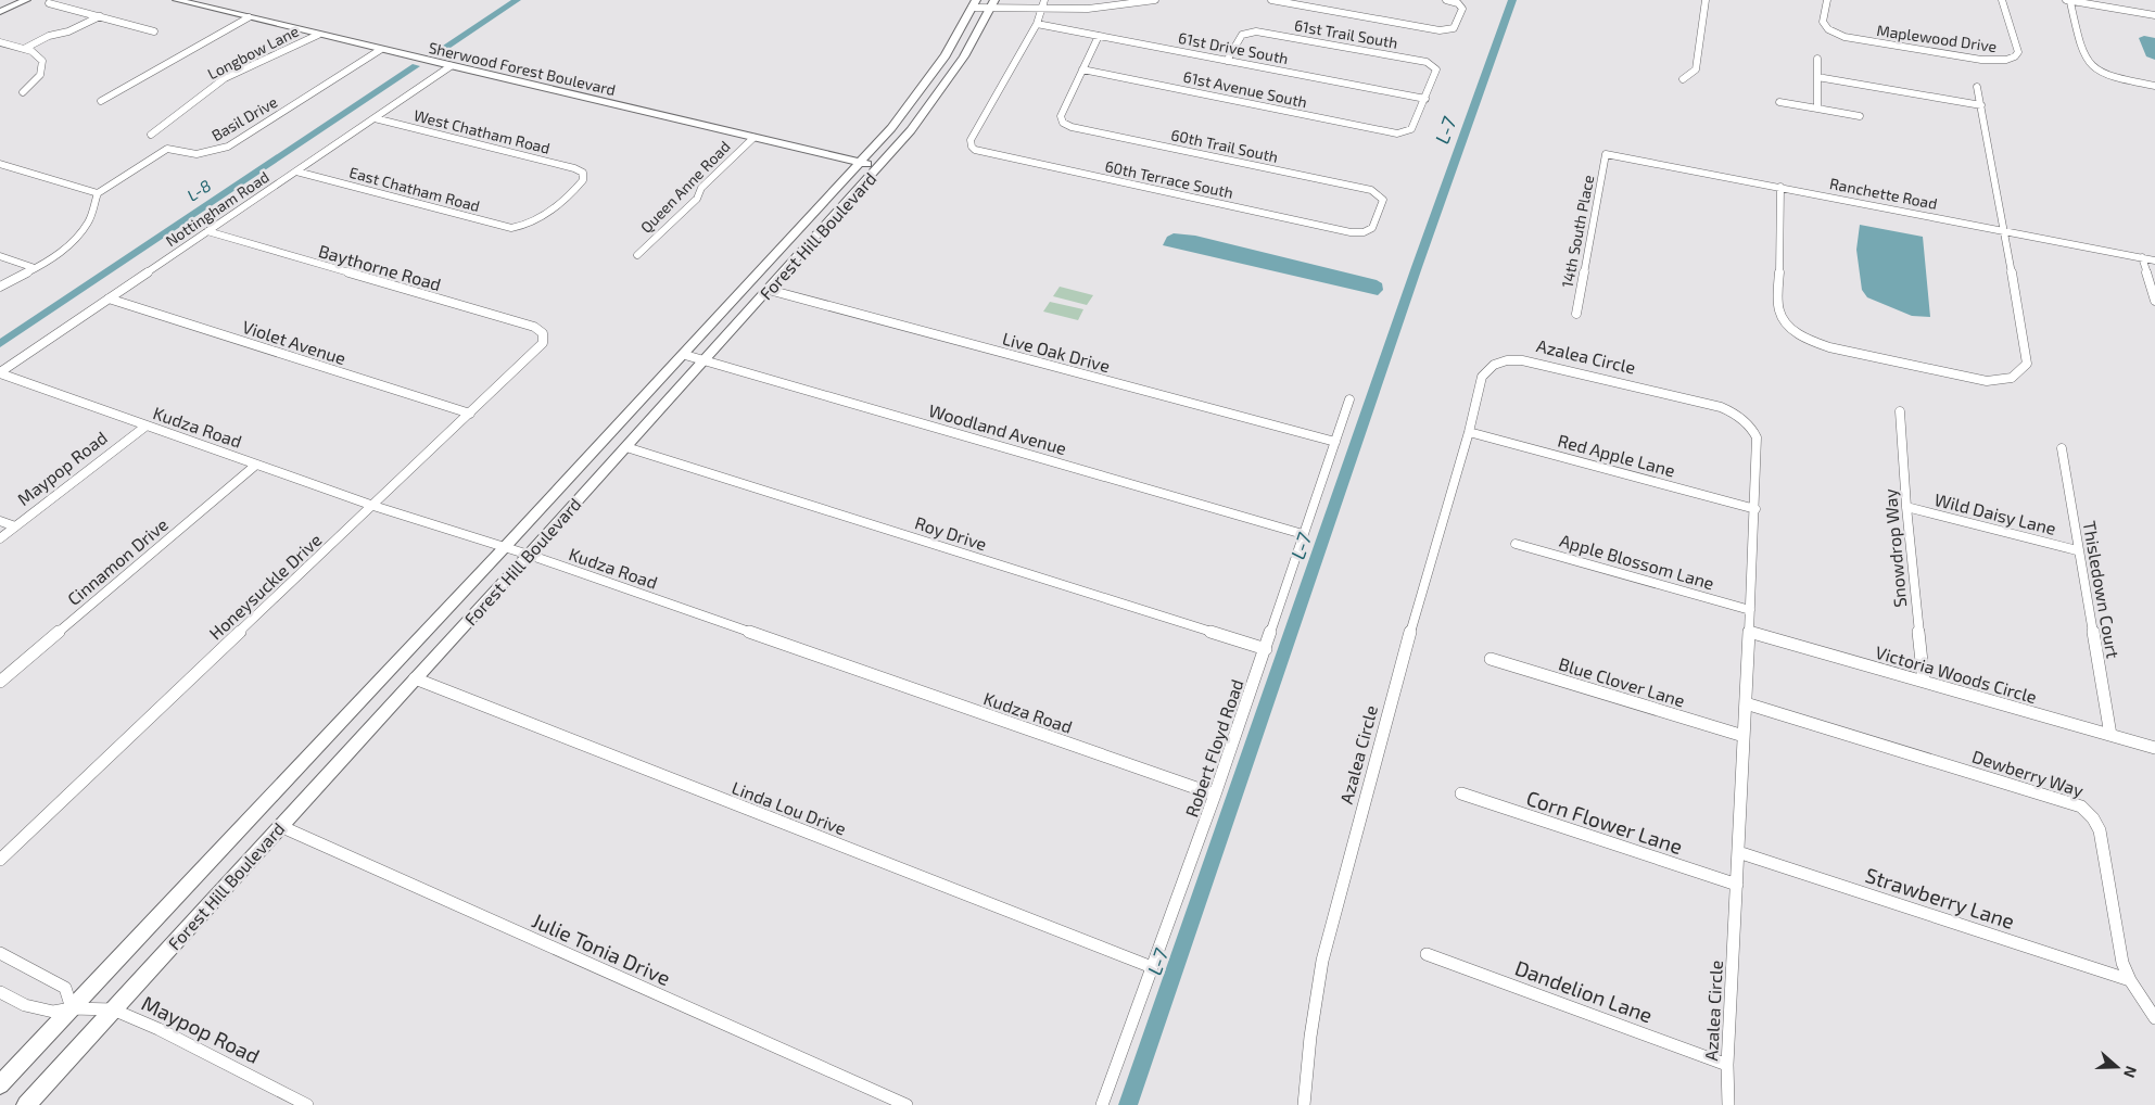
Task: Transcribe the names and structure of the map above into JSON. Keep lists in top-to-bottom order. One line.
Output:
{"streets":{"main road":["Sherwood Forest Boulevard","Forest Hill Boulevard"],"street":["61st Trail South","Maplewood Drive","61st Drive South","Longbow Lane","61st Avenue South","Basil Drive","West Chatham Road","60th Trail South","60th Terrace South","Queen Anne Road","East Chatham Road","Ranchette Road","Nottingham Road","14th South Place","Baythorne Road","Violet Avenue","Live Oak Drive","Azalea Circle","Kudza Road","Woodland Avenue","Red Apple Lane","Maypop Road","Wild Daisy Lane","Roy Drive","Snowdrop Way","Cinnamon Drive","Apple Blossom Lane","Honeysuckle Drive","Thisledown Court","Victoria Woods Circle","Blue Clover Lane","Robert Floyd Road","Dewberry Way","Linda Lou Drive","Corn Flower Lane","Strawberry Lane","Julie Tonia Drive","Dandelion Lane"]},"crossings":[["61st Trail South","61st Drive South"],["61st Trail South","61st Avenue South"],["61st Drive South","61st Avenue South"],["61st Drive South","60th Terrace South"],["Longbow Lane","Sherwood Forest Boulevard"],["Sherwood Forest Boulevard","Basil Drive"],["Sherwood Forest Boulevard","Queen Anne Road"],["Sherwood Forest Boulevard","Nottingham Road"],["Sherwood Forest Boulevard","Forest Hill Boulevard"],["West Chatham Road","East Chatham Road"],["West Chatham Road","Nottingham Road"],["60th Trail South","60th Terrace South"],["East Chatham Road","Nottingham Road"],["Ranchette Road","14th South Place"],["Nottingham Road","Baythorne Road"],["Nottingham Road","Violet Avenue"],["Nottingham Road","Kudza Road"],["Forest Hill Boulevard","Live Oak Drive"],["Forest Hill Boulevard","Kudza Road"],["Forest Hill Boulevard","Woodland Avenue"],["Forest Hill Boulevard","Maypop Road"],["Forest Hill Boulevard","Roy Drive"],["Forest Hill Boulevard","Linda Lou Drive"],["Forest Hill Boulevard","Julie Tonia Drive"],["Baythorne Road","Honeysuckle Drive"],["Violet Avenue","Honeysuckle Drive"],["Live Oak Drive","Robert Floyd Road"],["Azalea Circle","Red Apple Lane"],["Azalea Circle","Apple Blossom Lane"],["Azalea Circle","Victoria Woods Circle"],["Azalea Circle","Blue Clover Lane"],["Azalea Circle","Dewberry Way"],["Azalea Circle","Corn Flower Lane"],["Azalea Circle","Strawberry Lane"],["Azalea Circle","Dandelion Lane"],["Kudza Road","Maypop Road"],["Kudza Road","Cinnamon Drive"],["Kudza Road","Honeysuckle Drive"],["Kudza Road","Robert Floyd Road"],["Woodland Avenue","Robert Floyd Road"],["Wild Daisy Lane","Snowdrop Way"],["Wild Daisy Lane","Thisledown Court"],["Roy Drive","Robert Floyd Road"],["Snowdrop Way","Victoria Woods Circle"],["Thisledown Court","Victoria Woods Circle"],["Robert Floyd Road","Linda Lou Drive"],["Dewberry Way","Strawberry Lane"]],"water":["L-7","L-8"],"north":"right"}
